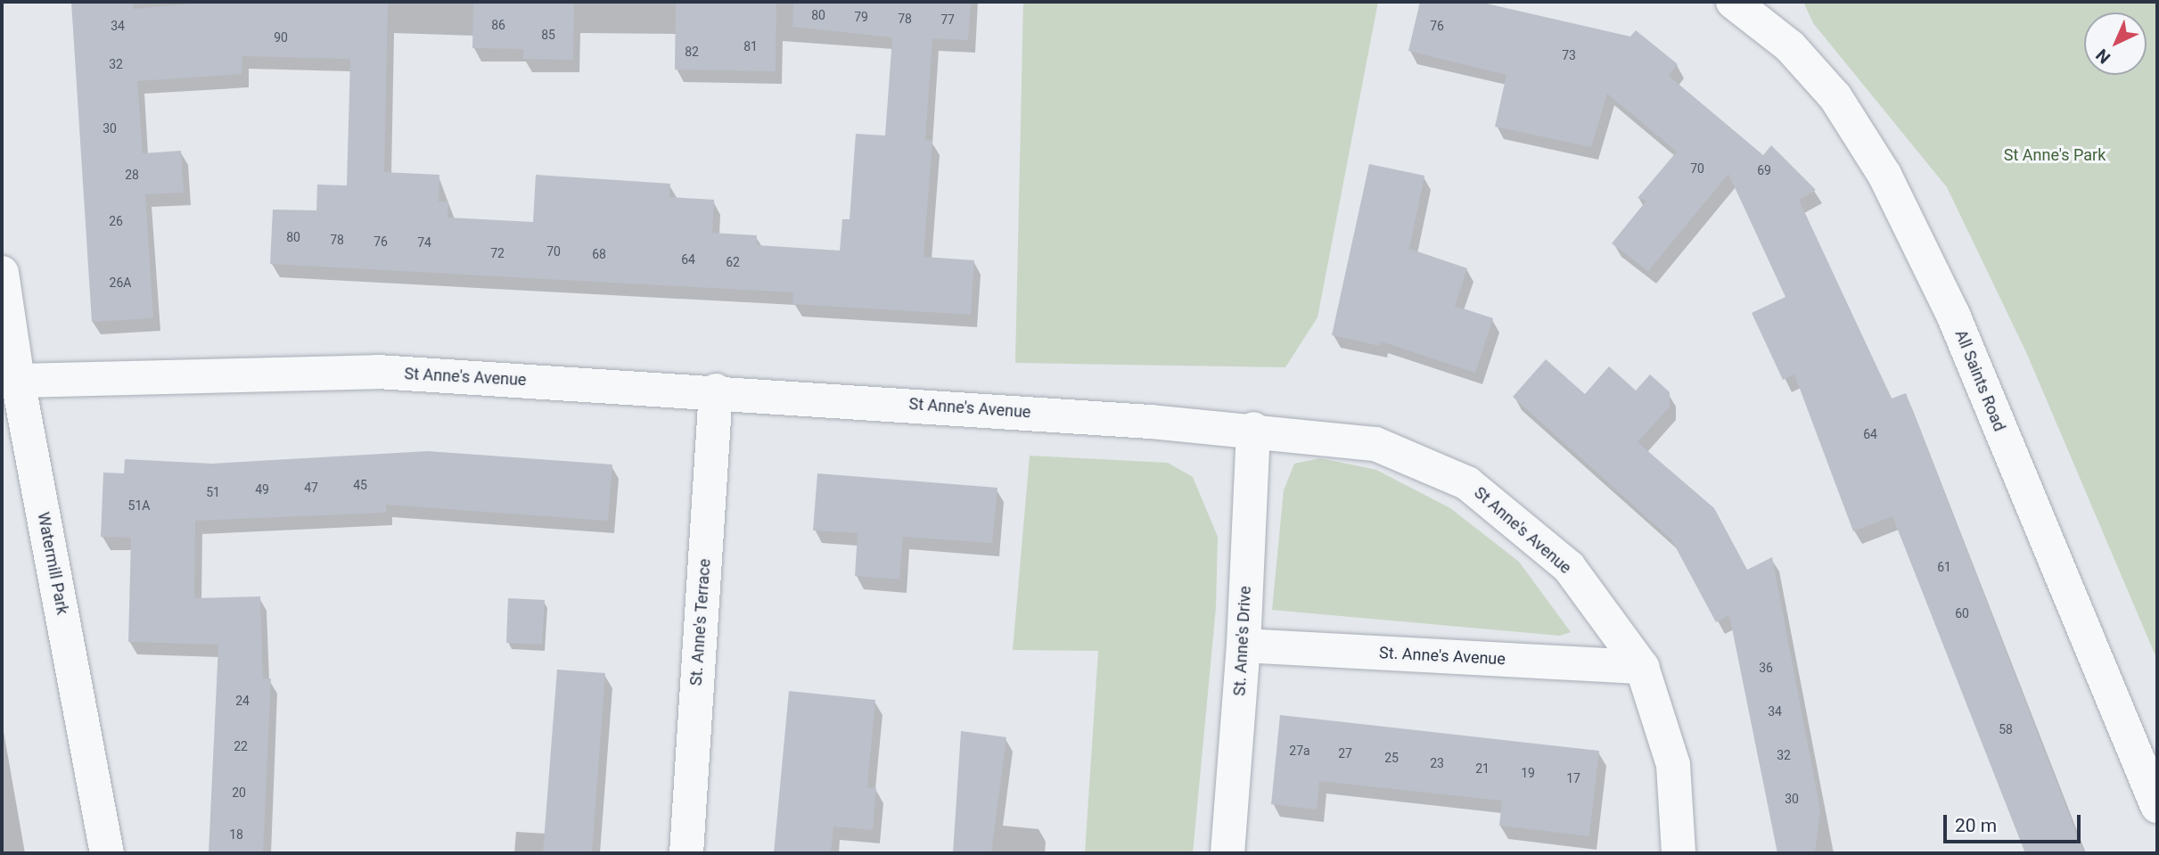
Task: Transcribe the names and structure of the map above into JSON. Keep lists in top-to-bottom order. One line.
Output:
{"streets":{"street":["St Anne's Avenue","All Saints Road","Watermill Park","St. Anne's Terrace","St. Anne's Drive","St. Anne's Avenue"]},"crossings":[["St Anne's Avenue","Watermill Park"],["St Anne's Avenue","St. Anne's Terrace"],["St Anne's Avenue","St. Anne's Drive"],["St Anne's Avenue","St. Anne's Avenue"],["St. Anne's Drive","St. Anne's Avenue"]],"parks":["St Anne's Park"],"house_numbers":["80","79","78","77","86","34","76","85","90","81","82","73","32","30","70","69","28","26","80","78","76","74","70","72","68","64","62","26A","64","45","47","49","51","51A","61","60","36","24","34","58","22","27a","27","32","25","23","21","19","17","20","30","18"],"scale_bar":"20 m","north":"bottom left"}
